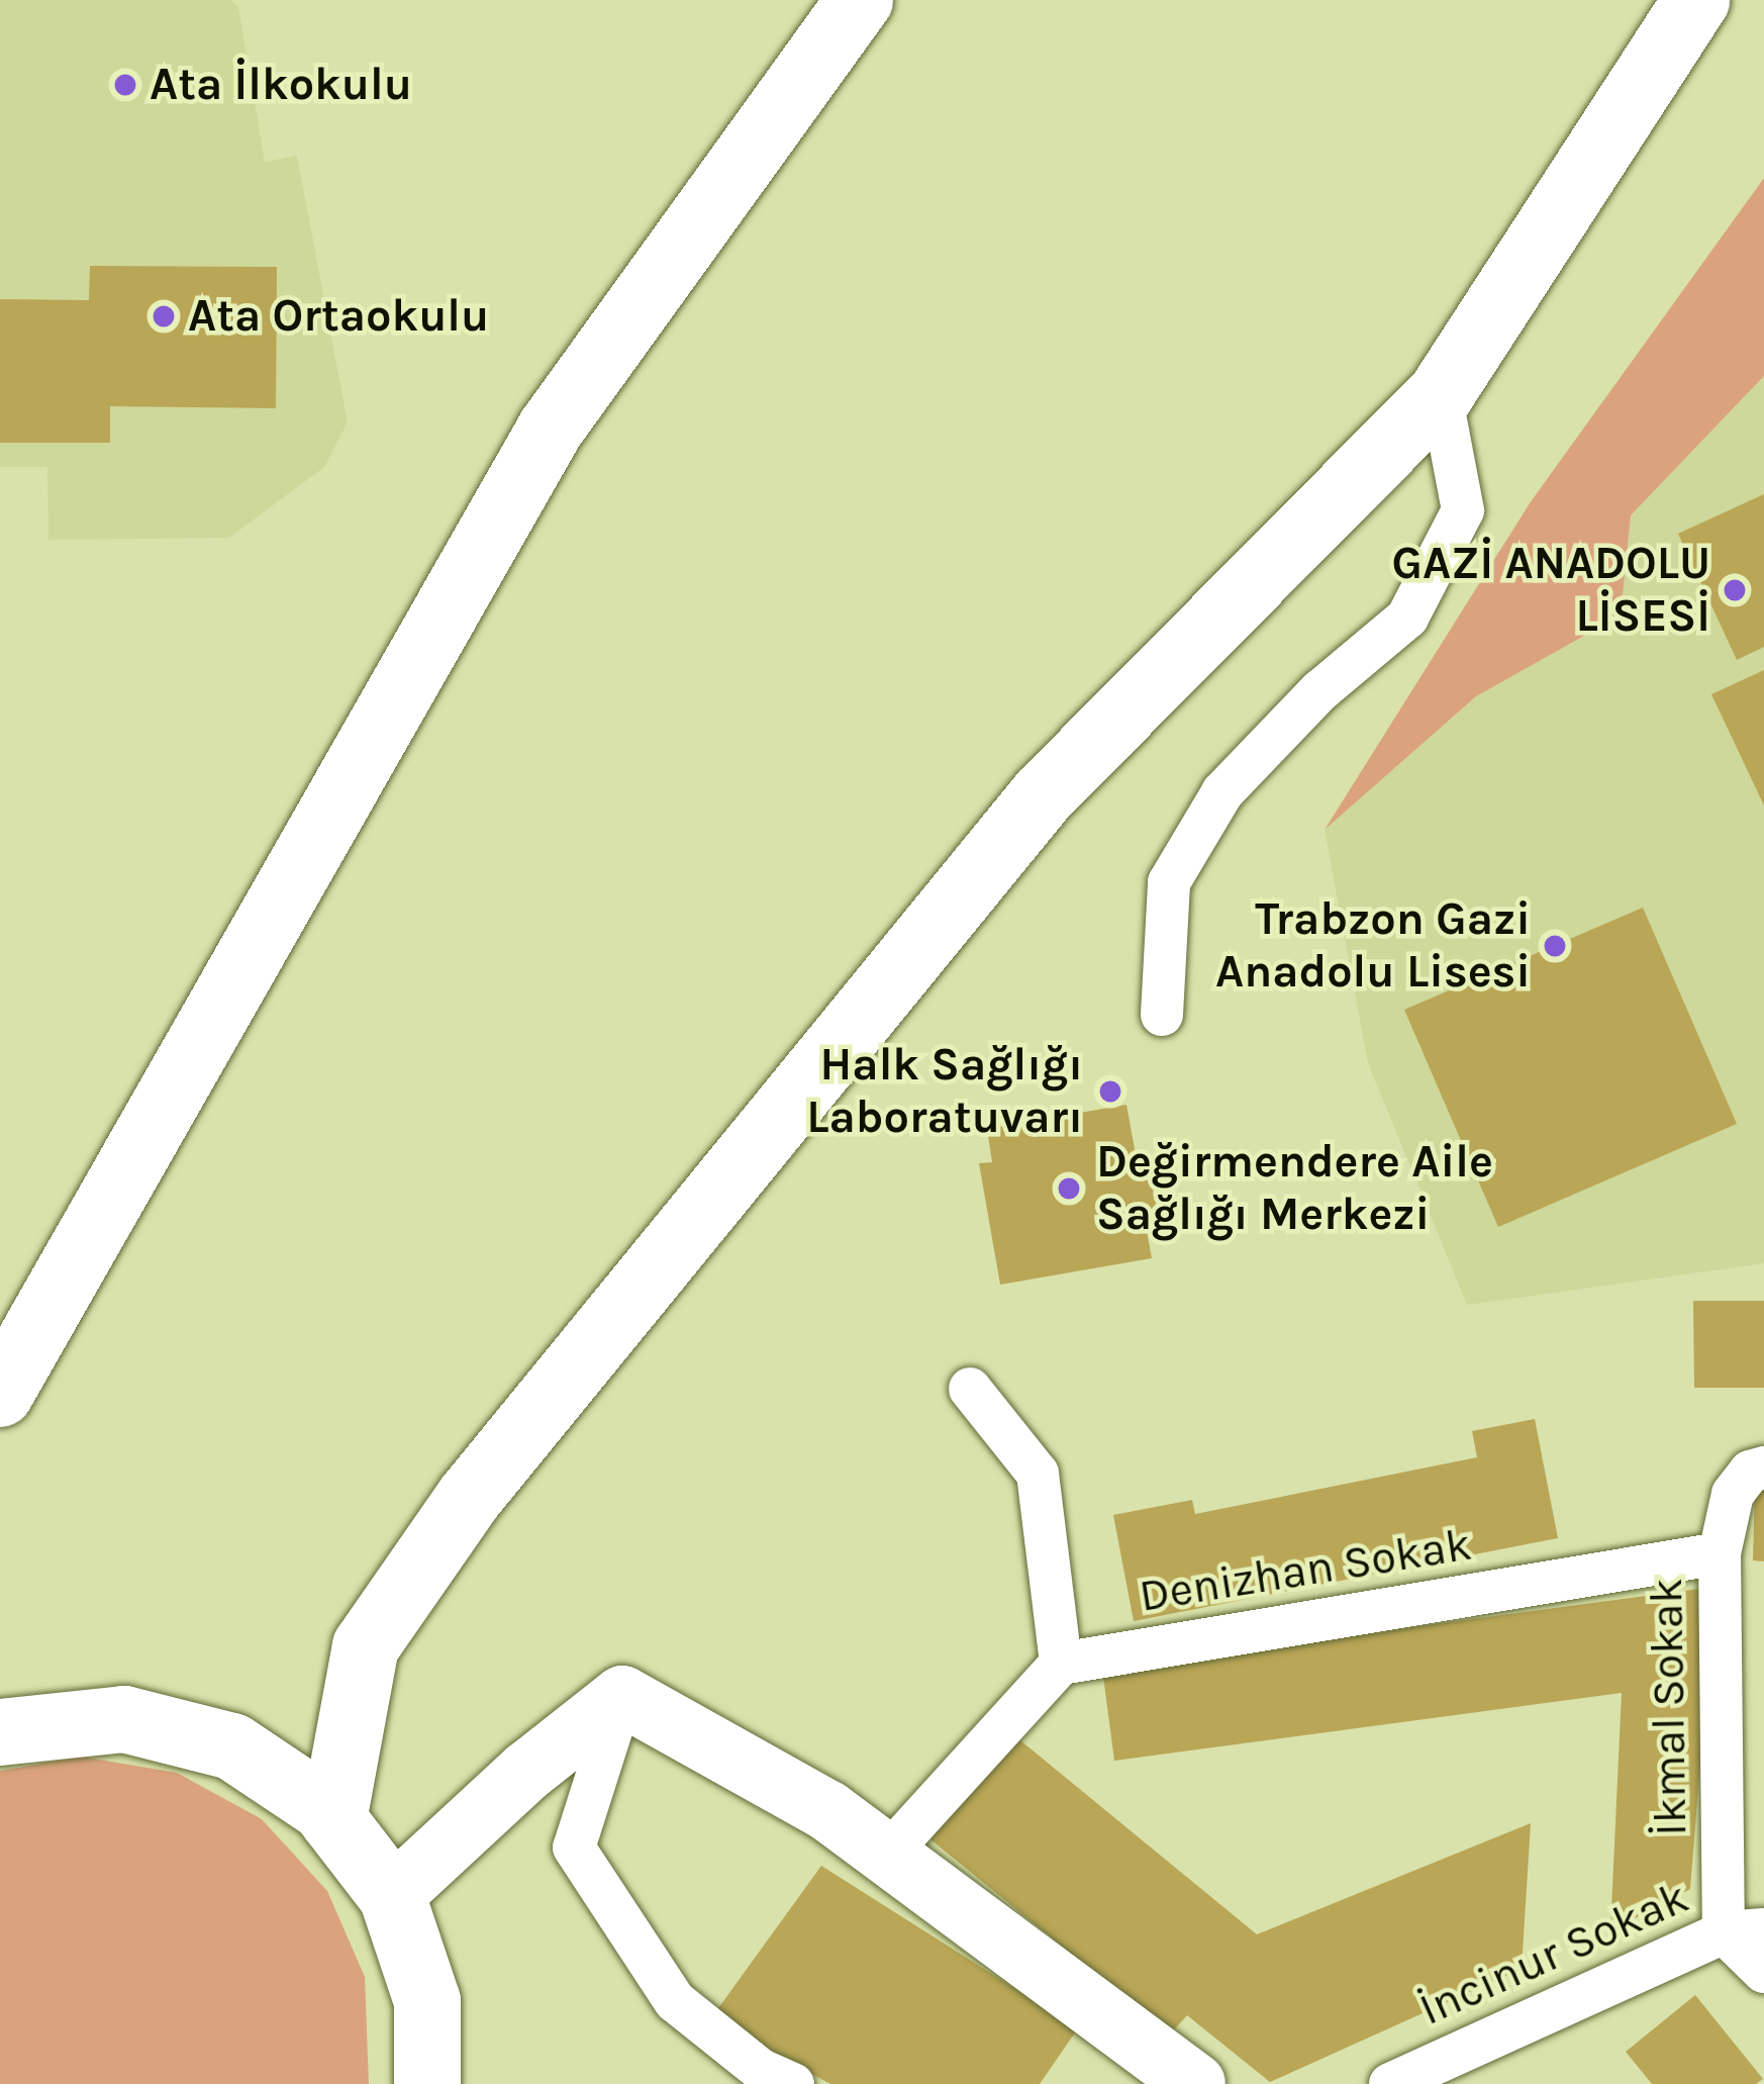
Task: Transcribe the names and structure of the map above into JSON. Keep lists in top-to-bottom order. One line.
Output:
{"streets":{"street":["Denizhan Sokak","İkmal Sokak","İncinur Sokak"]},"crossings":[["Denizhan Sokak","İkmal Sokak"],["İkmal Sokak","İncinur Sokak"]],"places":["Ata İlkokulu","Ata Ortaokulu","GAZİ ANADOLU LİSESİ","Trabzon Gazi Anadolu Lisesi","Halk Sağlığı Laboratuvarı","Değirmendere Aile Sağlığı Merkezi"]}
